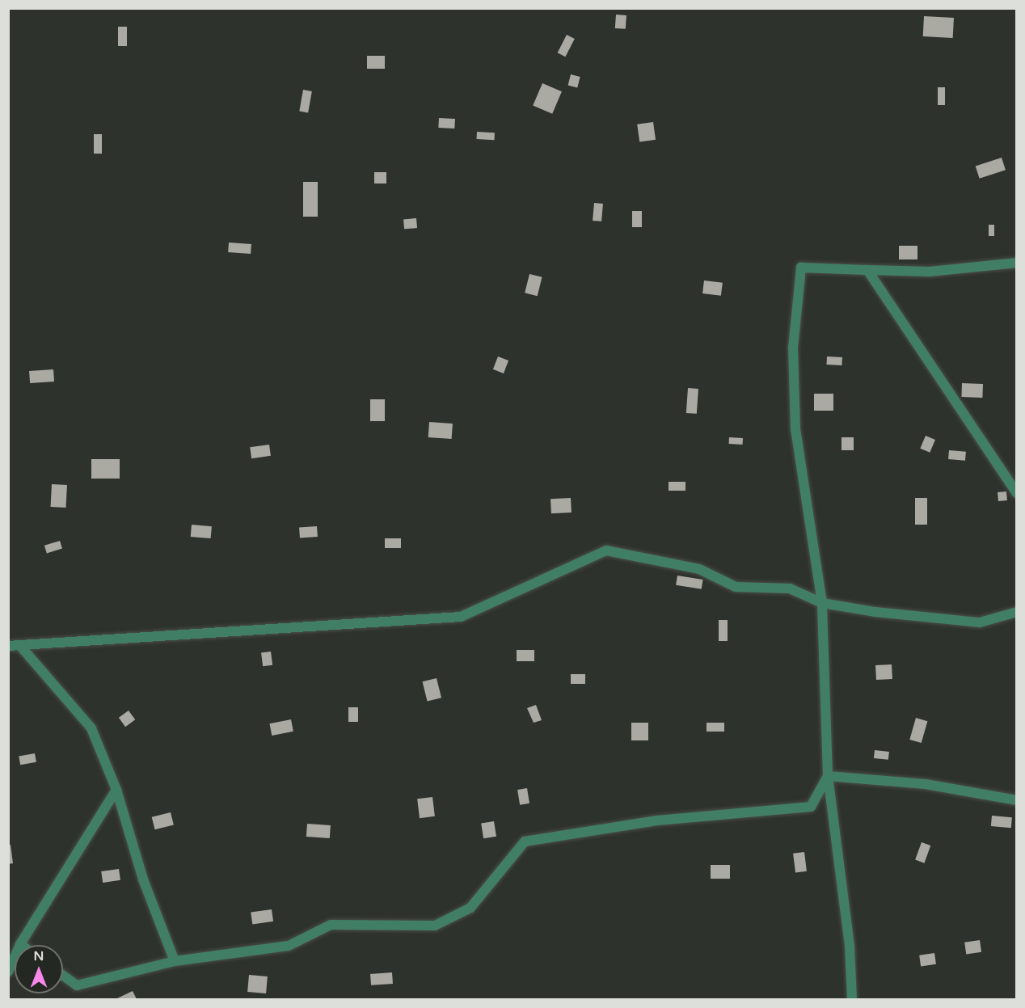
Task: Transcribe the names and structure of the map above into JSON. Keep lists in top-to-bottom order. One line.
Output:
{"north":"top"}
